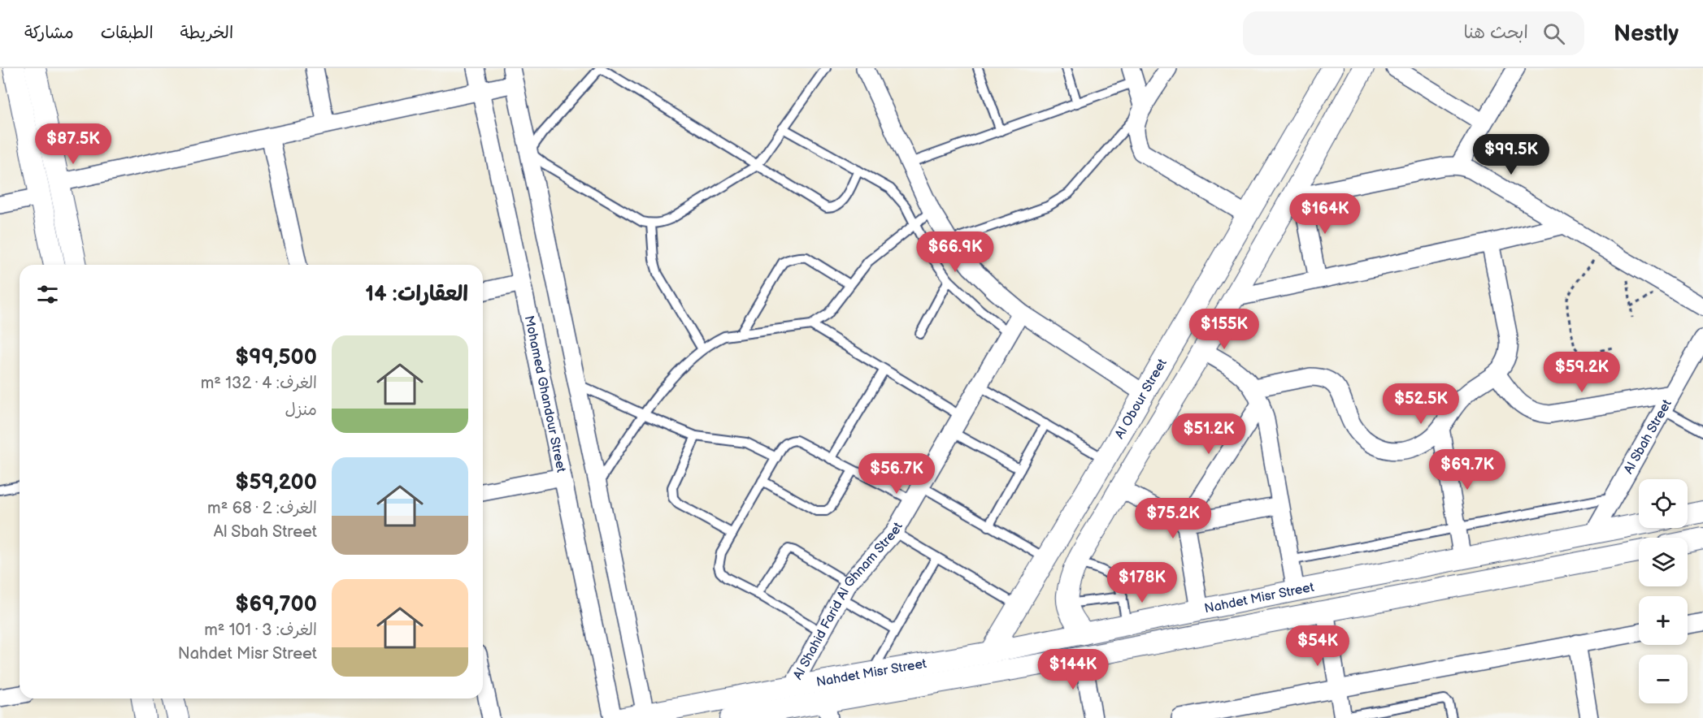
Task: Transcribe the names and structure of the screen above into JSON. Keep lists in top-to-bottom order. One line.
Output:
{"streets":{"street":["Mohamed Ghandour Street","Al Obour Street","Al Sbah Street","Nahdet Misr Street","Al Shahid Farid Al Ghnam Street"]},"crossings":[["Al Obour Street","Nahdet Misr Street"],["Al Sbah Street","Nahdet Misr Street"],["Nahdet Misr Street","Al Shahid Farid Al Ghnam Street"]],"page":{"header":"Nestly","search":"ابحث هنا","nav":["الخريطة","الطبقات","مشاركة"],"price":["$87.5K","$99.5K","$164K","$66.9K","$155K","$59.2K","$52.5K","$51.2K","$69.7K","$56.7K","$75.2K","$178K","$54K","$144K"],"heading":"العقارات: 14","list":[{"name":"$99,500","note":"الغرف: 4 · 132 m² · منزل"},{"name":"$59,200","note":"الغرف: 2 · 68 m² · Al Sbah Street"},{"name":"$69,700","note":"الغرف: 3 · 101 m² · Nahdet Misr Street"}],"map_buttons":["+","−"]}}
